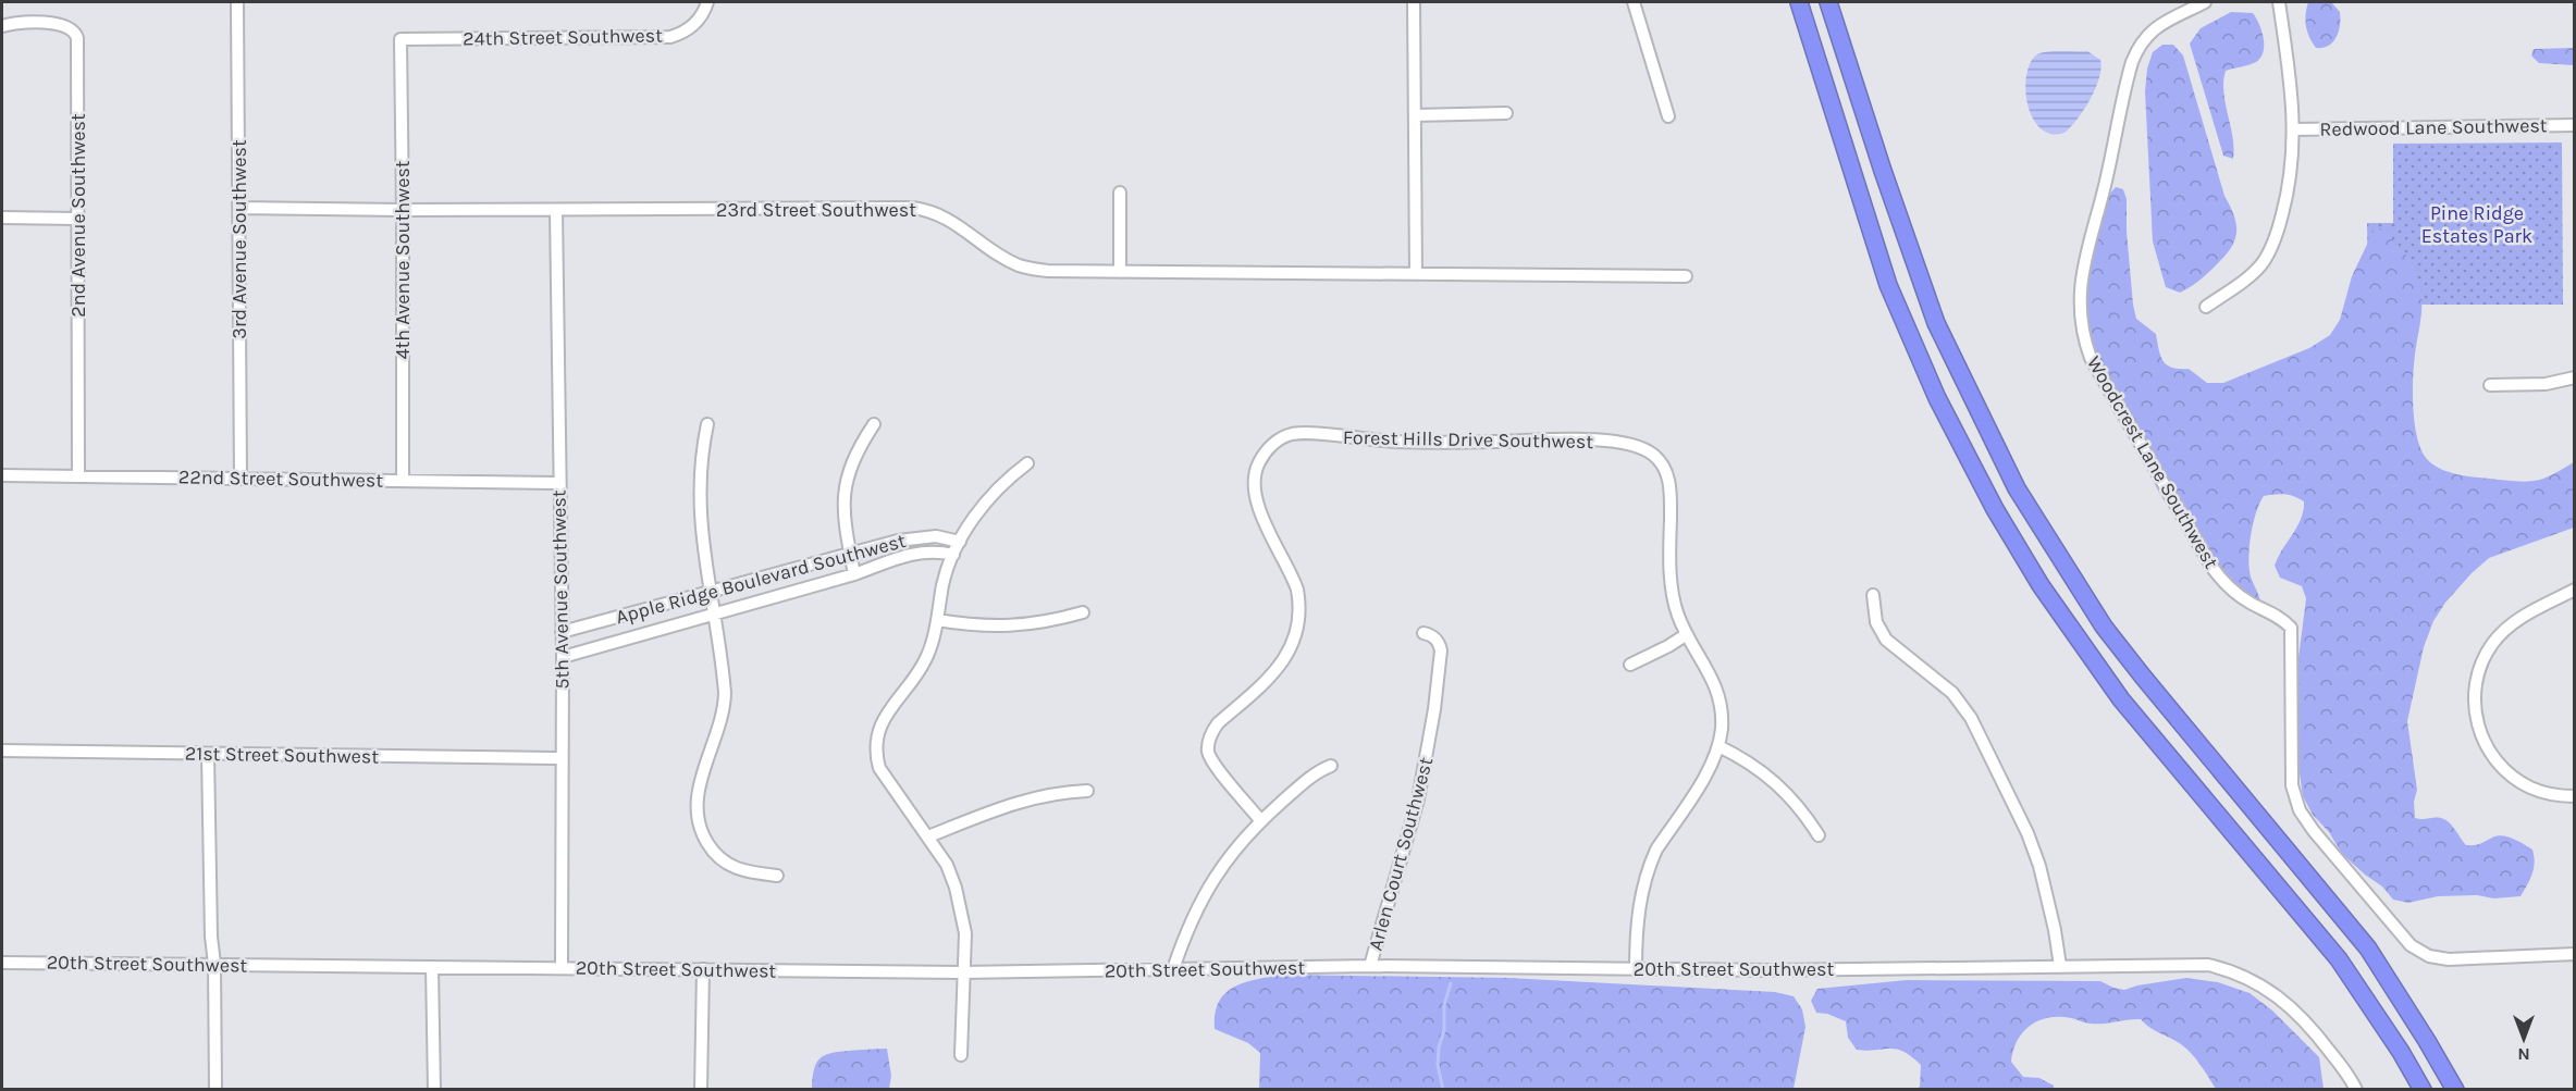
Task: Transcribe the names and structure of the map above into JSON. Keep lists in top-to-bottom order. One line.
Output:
{"streets":{"street":["24th Street Southwest","Redwood Lane Southwest","23rd Street Southwest","2nd Avenue Southwest","3rd Avenue Southwest","4th Avenue Southwest","Forest Hills Drive Southwest","Woodcrest Lane Southwest","22nd Street Southwest","Apple Ridge Boulevard Southwest","5th Avenue Southwest","21st Street Southwest","Arlen Court Southwest","20th Street Southwest"]},"crossings":[["24th Street Southwest","4th Avenue Southwest"],["23rd Street Southwest","3rd Avenue Southwest"],["23rd Street Southwest","4th Avenue Southwest"],["23rd Street Southwest","5th Avenue Southwest"],["2nd Avenue Southwest","22nd Street Southwest"],["3rd Avenue Southwest","22nd Street Southwest"],["4th Avenue Southwest","22nd Street Southwest"],["Forest Hills Drive Southwest","20th Street Southwest"],["22nd Street Southwest","5th Avenue Southwest"],["Apple Ridge Boulevard Southwest","5th Avenue Southwest"],["5th Avenue Southwest","21st Street Southwest"],["5th Avenue Southwest","20th Street Southwest"],["Arlen Court Southwest","20th Street Southwest"]],"parks":["Pine Ridge Estates Park"],"north":"bottom"}
